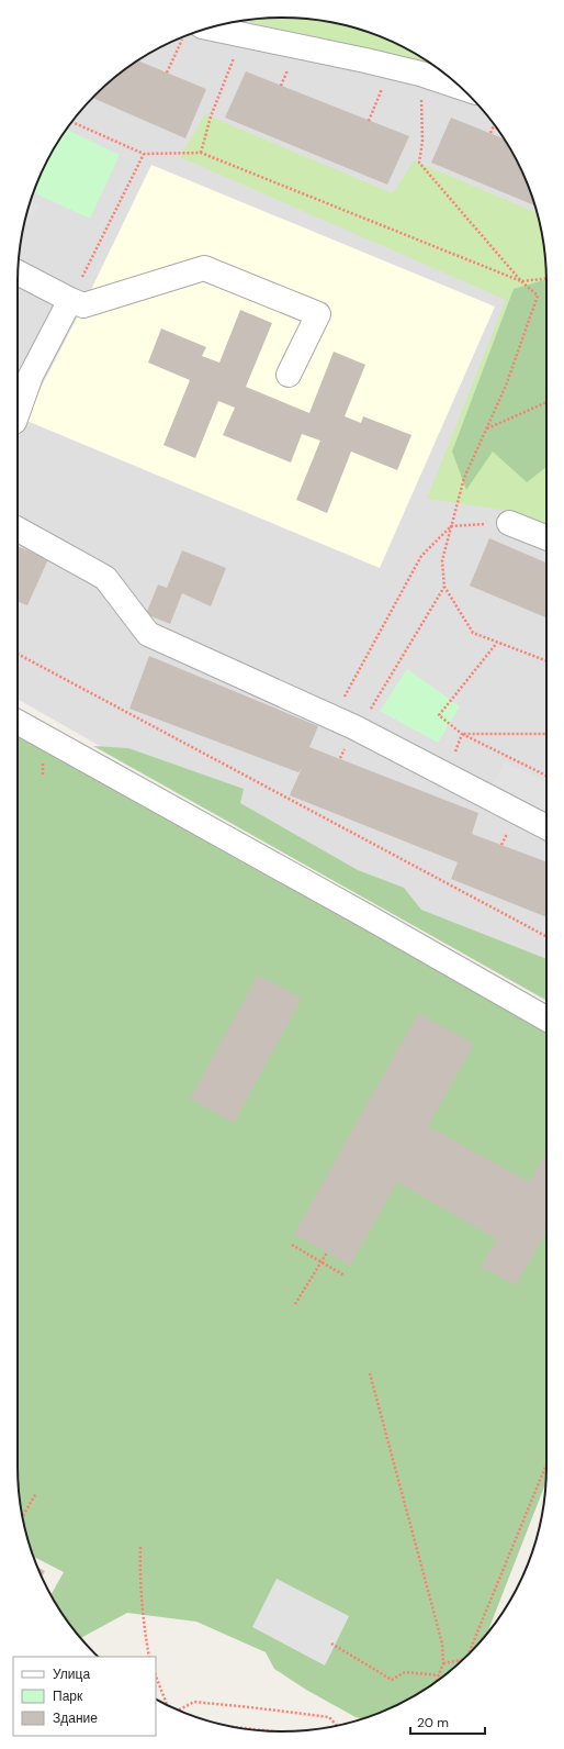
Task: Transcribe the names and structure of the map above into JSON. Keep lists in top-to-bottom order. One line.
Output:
{"legend":["Улица","Парк","Здание"],"scale_bar":"20 m"}
